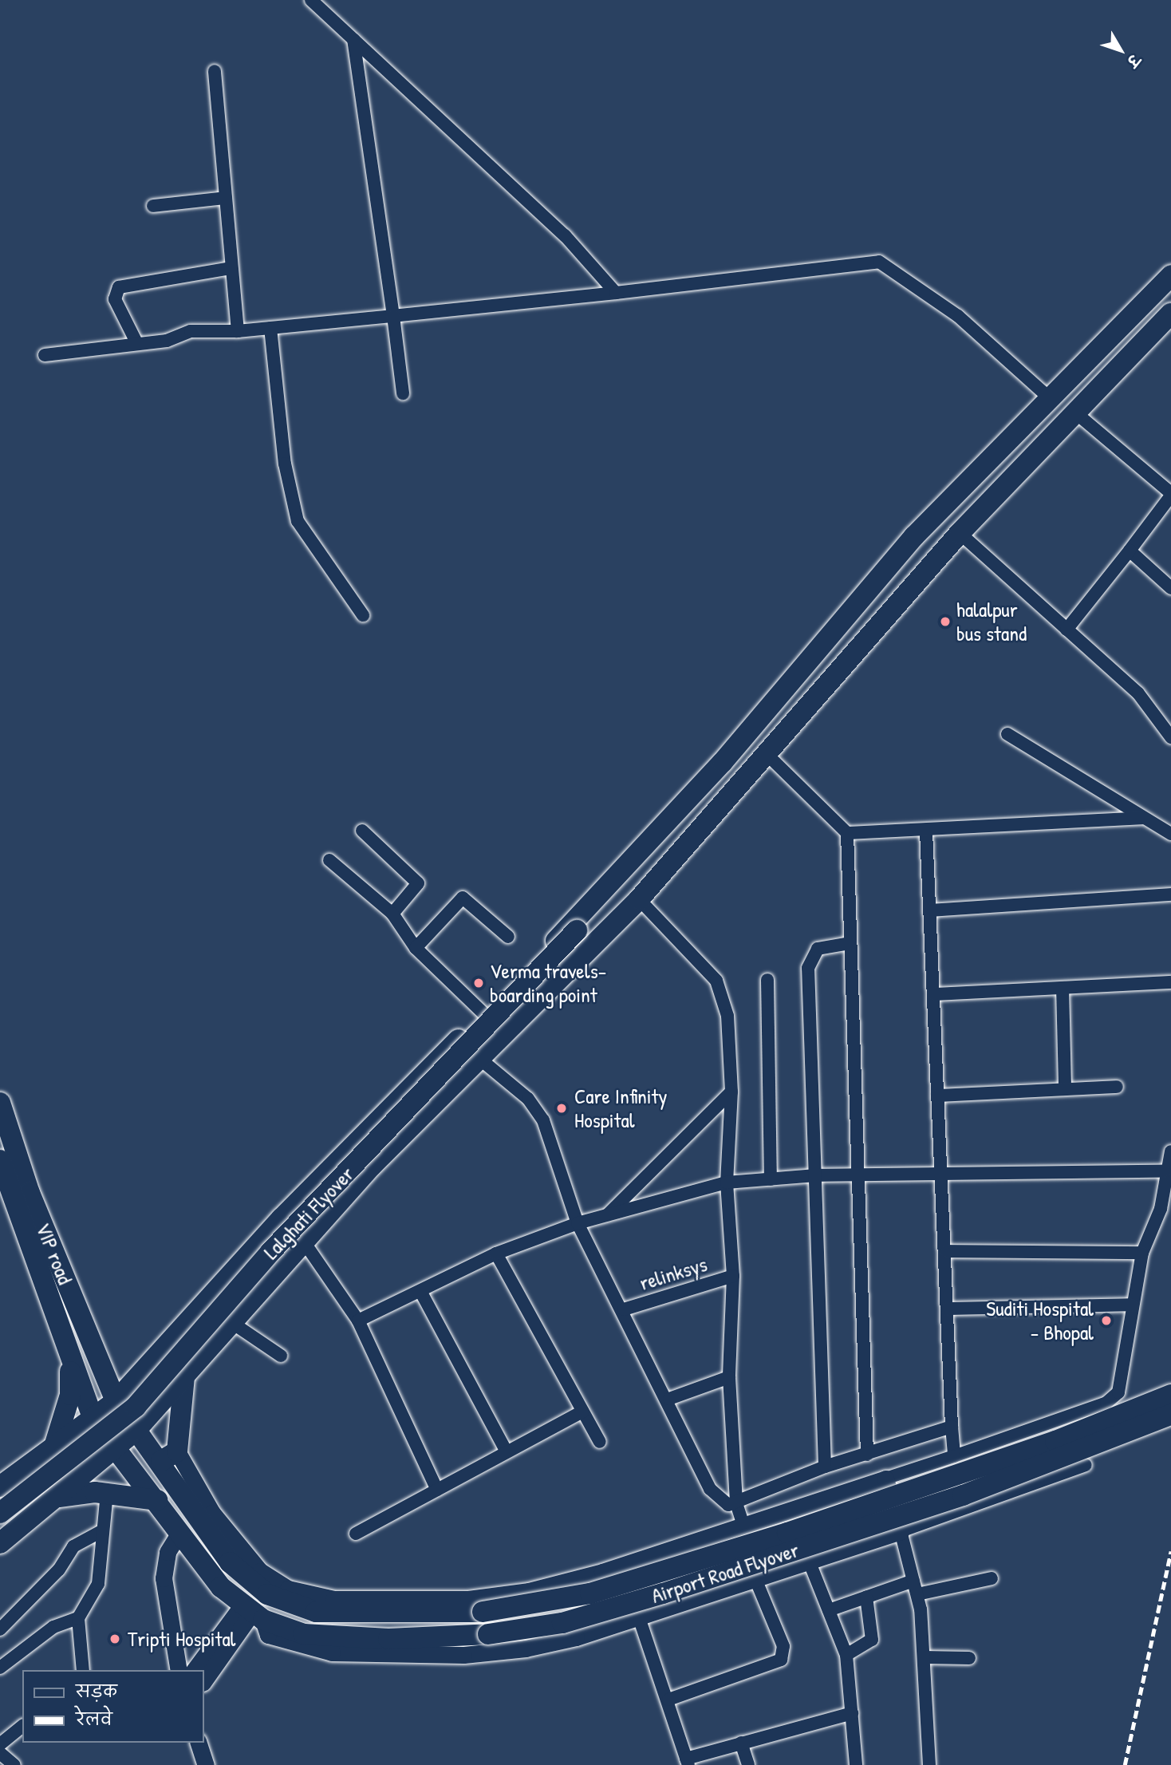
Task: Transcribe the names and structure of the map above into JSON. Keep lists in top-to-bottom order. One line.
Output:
{"streets":{"main road":["Lalghati Flyover","VIP road","Airport Road Flyover"],"street":["relinksys"]},"crossings":[["VIP road","Airport Road Flyover"]],"places":["halalpur bus stand","Verma travels- boarding point","Care Infinity Hospital","Suditi Hospital - Bhopal","Tripti Hospital"],"legend":["सड़क","रेलवे"],"north":"bottom right"}
